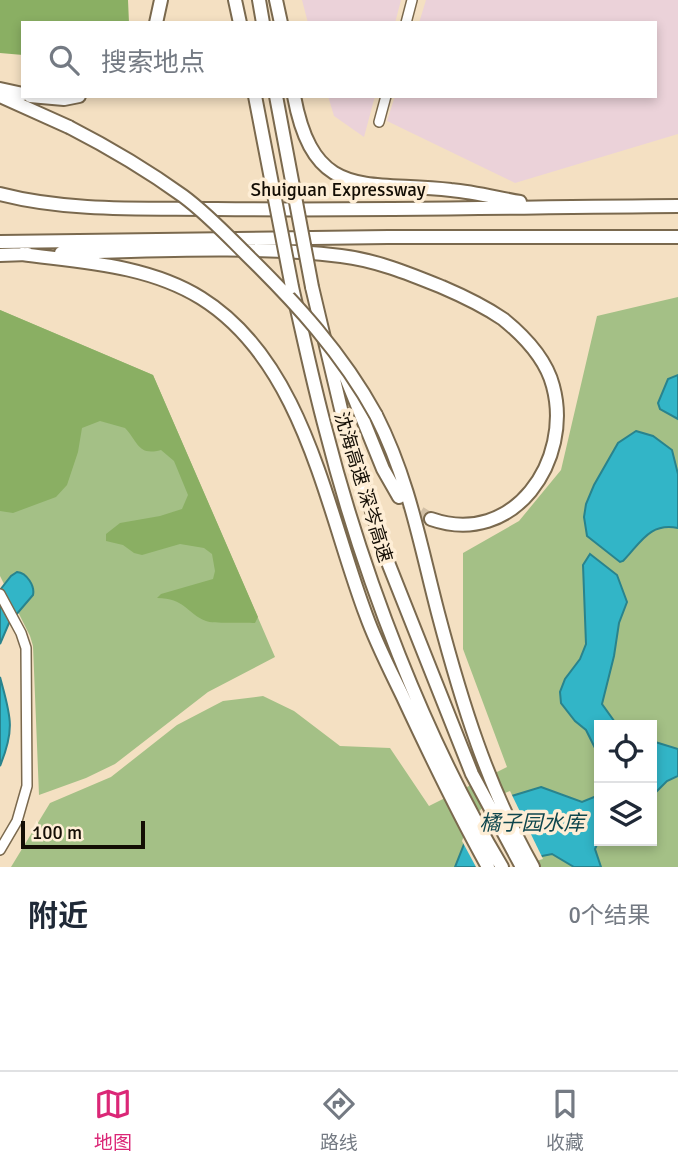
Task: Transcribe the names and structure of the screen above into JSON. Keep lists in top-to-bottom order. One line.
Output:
{"streets":{"highway":["Shuiguan Expressway","沈海高速 深岑高速"]},"water":["橘子园水库"],"scale_bar":"100 m","page":{"search":"搜索地点","scale":"100 m","heading":["附近","0个结果"],"nav":["地图","路线","收藏"]}}
